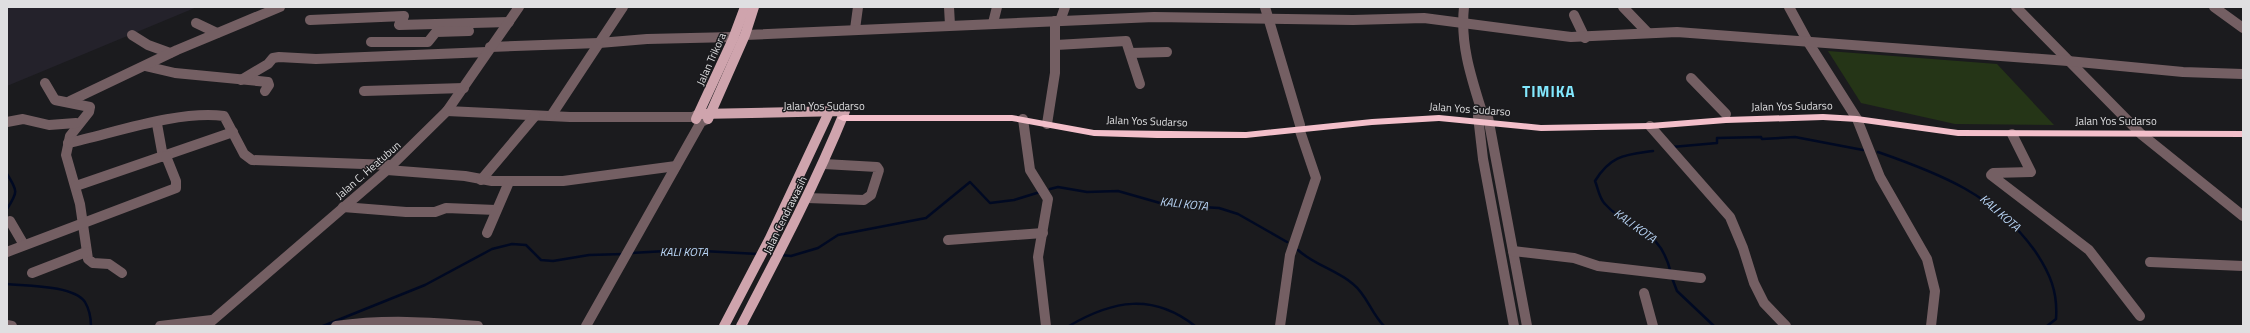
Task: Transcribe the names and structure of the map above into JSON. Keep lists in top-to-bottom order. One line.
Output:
{"streets":{"highway":["Jalan Yos Sudarso"],"main road":["Jalan Trikora","Jalan Cendrawasih"],"street":["Jalan C. Heatubun"]},"crossings":[["Jalan Trikora","Jalan Yos Sudarso"],["Jalan Yos Sudarso","Jalan Cendrawasih"]],"districts":["TIMIKA"],"water":["KALI KOTA"]}
